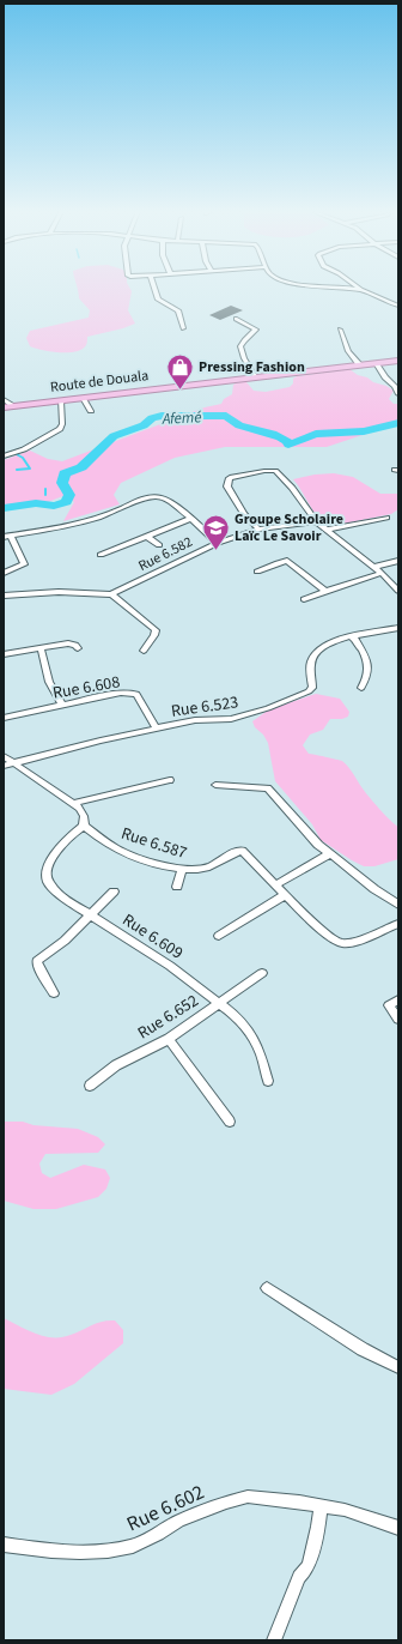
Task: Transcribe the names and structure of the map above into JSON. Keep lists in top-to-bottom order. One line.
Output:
{"streets":{"highway":["Route de Douala"],"street":["Rue 6.582","Rue 6.608","Rue 6.523","Rue 6.587","Rue 6.609","Rue 6.652","Rue 6.602"]},"crossings":[["Rue 6.608","Rue 6.523"],["Rue 6.587","Rue 6.609"],["Rue 6.609","Rue 6.652"]],"water":["Afemé"],"places":{"shop":["Pressing Fashion"],"school or university":["Groupe Scholaire Laïc Le Savoir"]}}
